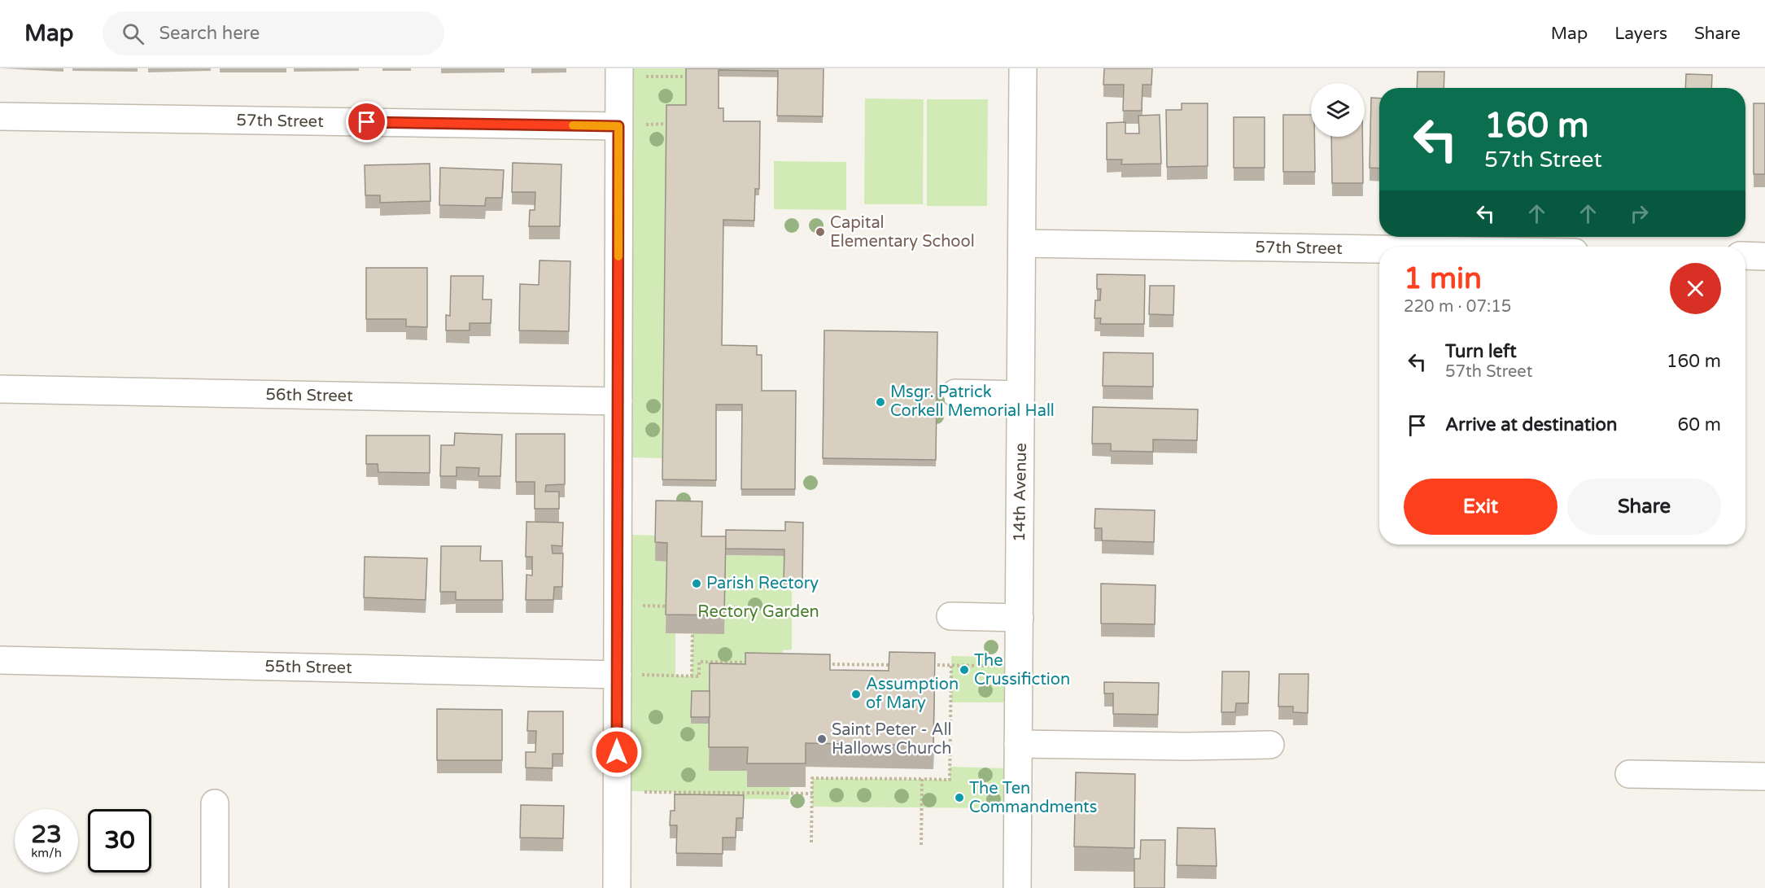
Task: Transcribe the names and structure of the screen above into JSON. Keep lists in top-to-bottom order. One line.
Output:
{"streets":{"street":["57th Street","56th Street","14th Avenue","55th Street"]},"crossings":[["57th Street","14th Avenue"]],"parks":["Rectory Garden"],"places":["Capital Elementary School","Msgr. Patrick Corkell Memorial Hall","Parish Rectory","The Crussifiction","Assumption of Mary","Saint Peter - All Hallows Church","The Ten Commandments"],"page":{"header":"Map","search":"Search here","nav":["Map","Layers","Share"],"turn":["160 m","57th Street"],"heading":["1 min","220 m · 07:15"],"list":[{"name":"Turn left","note":"57th Street","value":"160 m"},{"name":"Arrive at destination","value":"60 m"}],"buttons":["Exit","Share"],"speed":"23 km/h","limit":"30"}}
